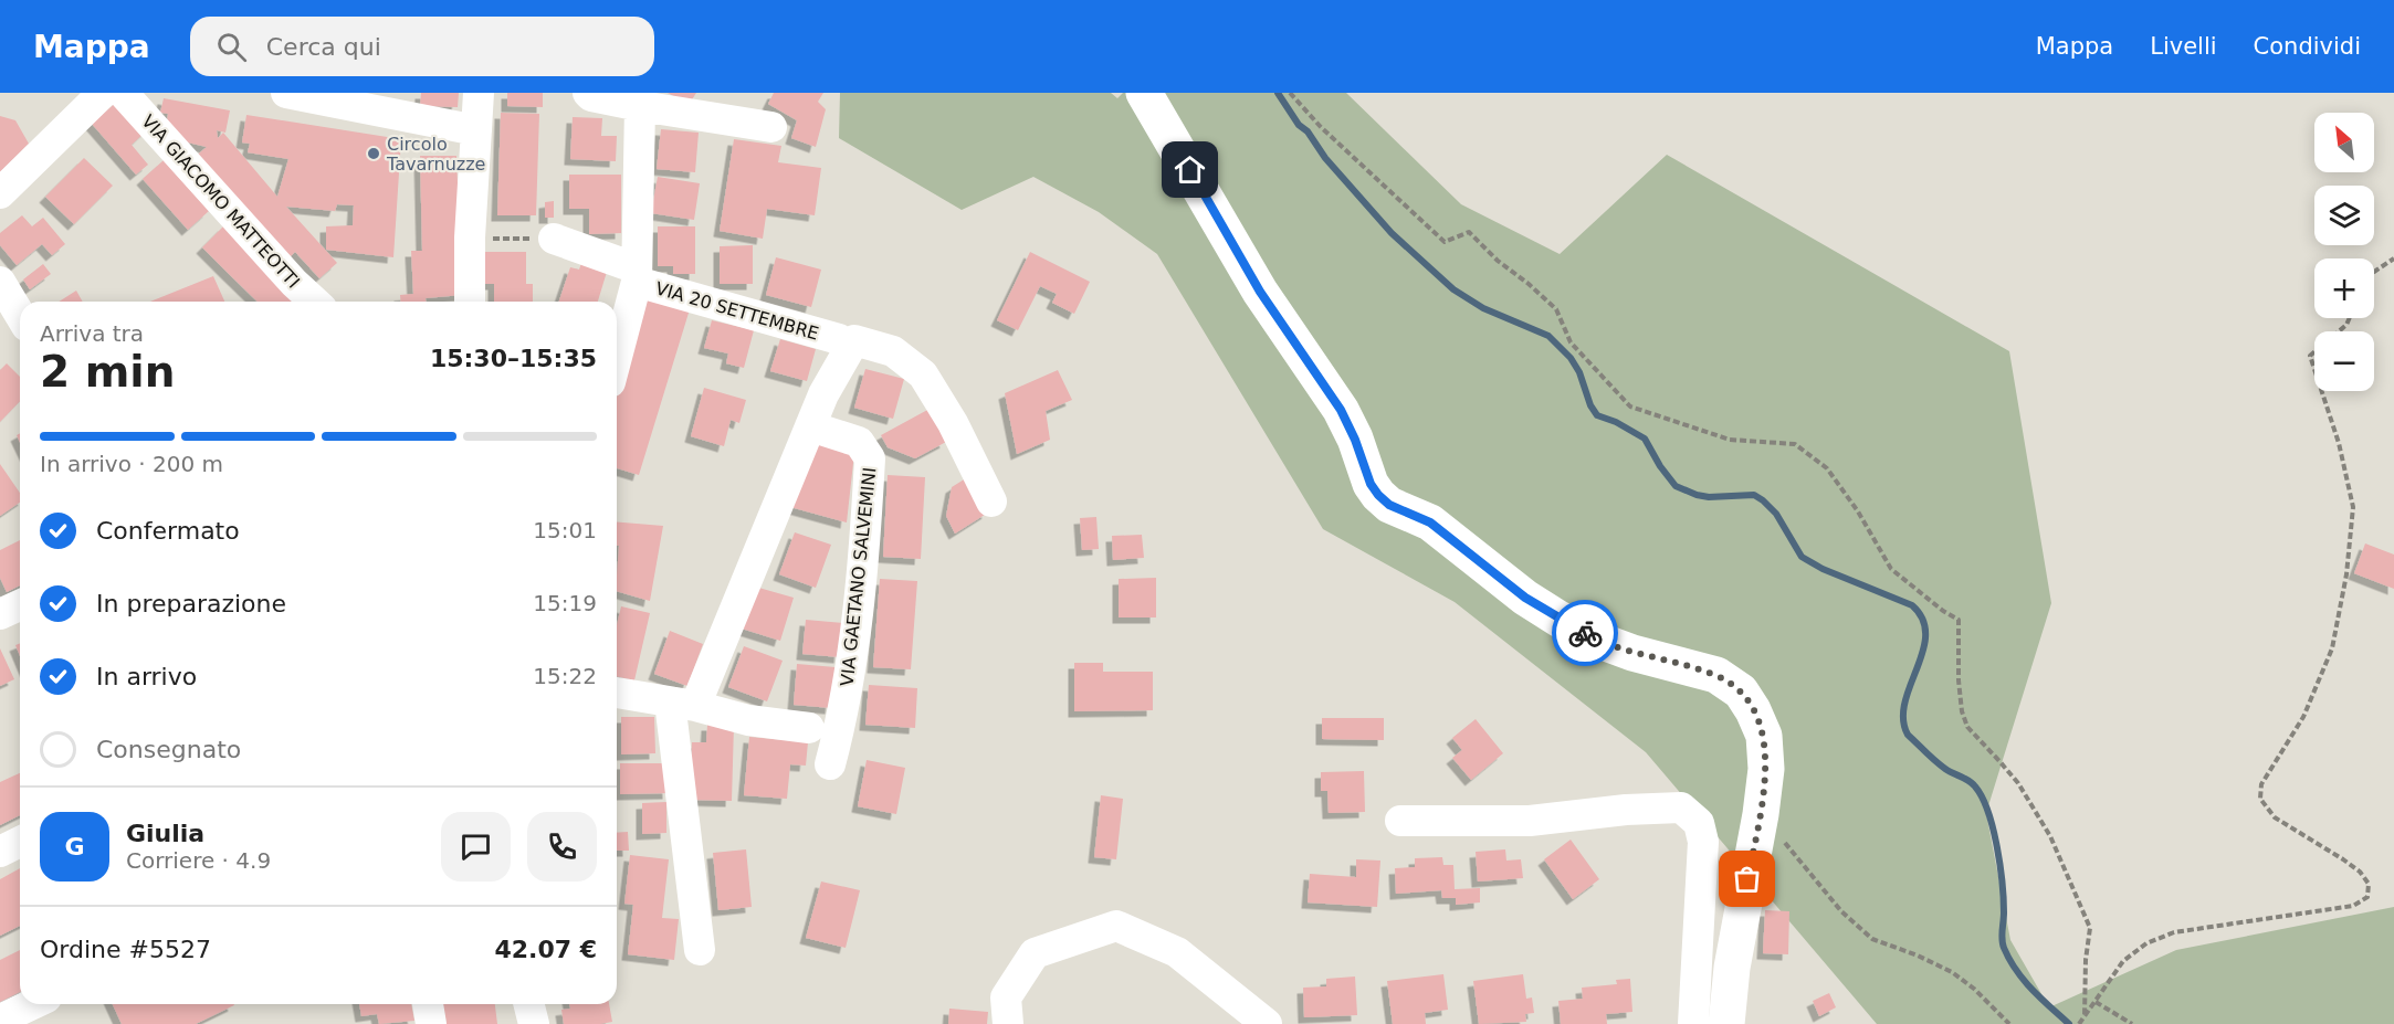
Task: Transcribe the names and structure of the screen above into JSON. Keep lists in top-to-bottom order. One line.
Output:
{"streets":{"street":["VIA GIACOMO MATTEOTTI","VIA 20 SETTEMBRE","VIA GAETANO SALVEMINI"]},"places":["Circolo Tavarnuzze"],"north":"top left","page":{"header":"Mappa","search":"Cerca qui","nav":["Mappa","Livelli","Condividi"],"map_buttons":["+","−"],"heading":["2 min","Arriva tra","15:30–15:35"],"panel":["Giulia","Corriere · 4.9","Ordine #5527","42.07 €"],"bar":"In arrivo · 200 m","list":[["Confermato","15:01"],["In preparazione","15:19"],["In arrivo","15:22"],"Consegnato"],"round":"G"}}
